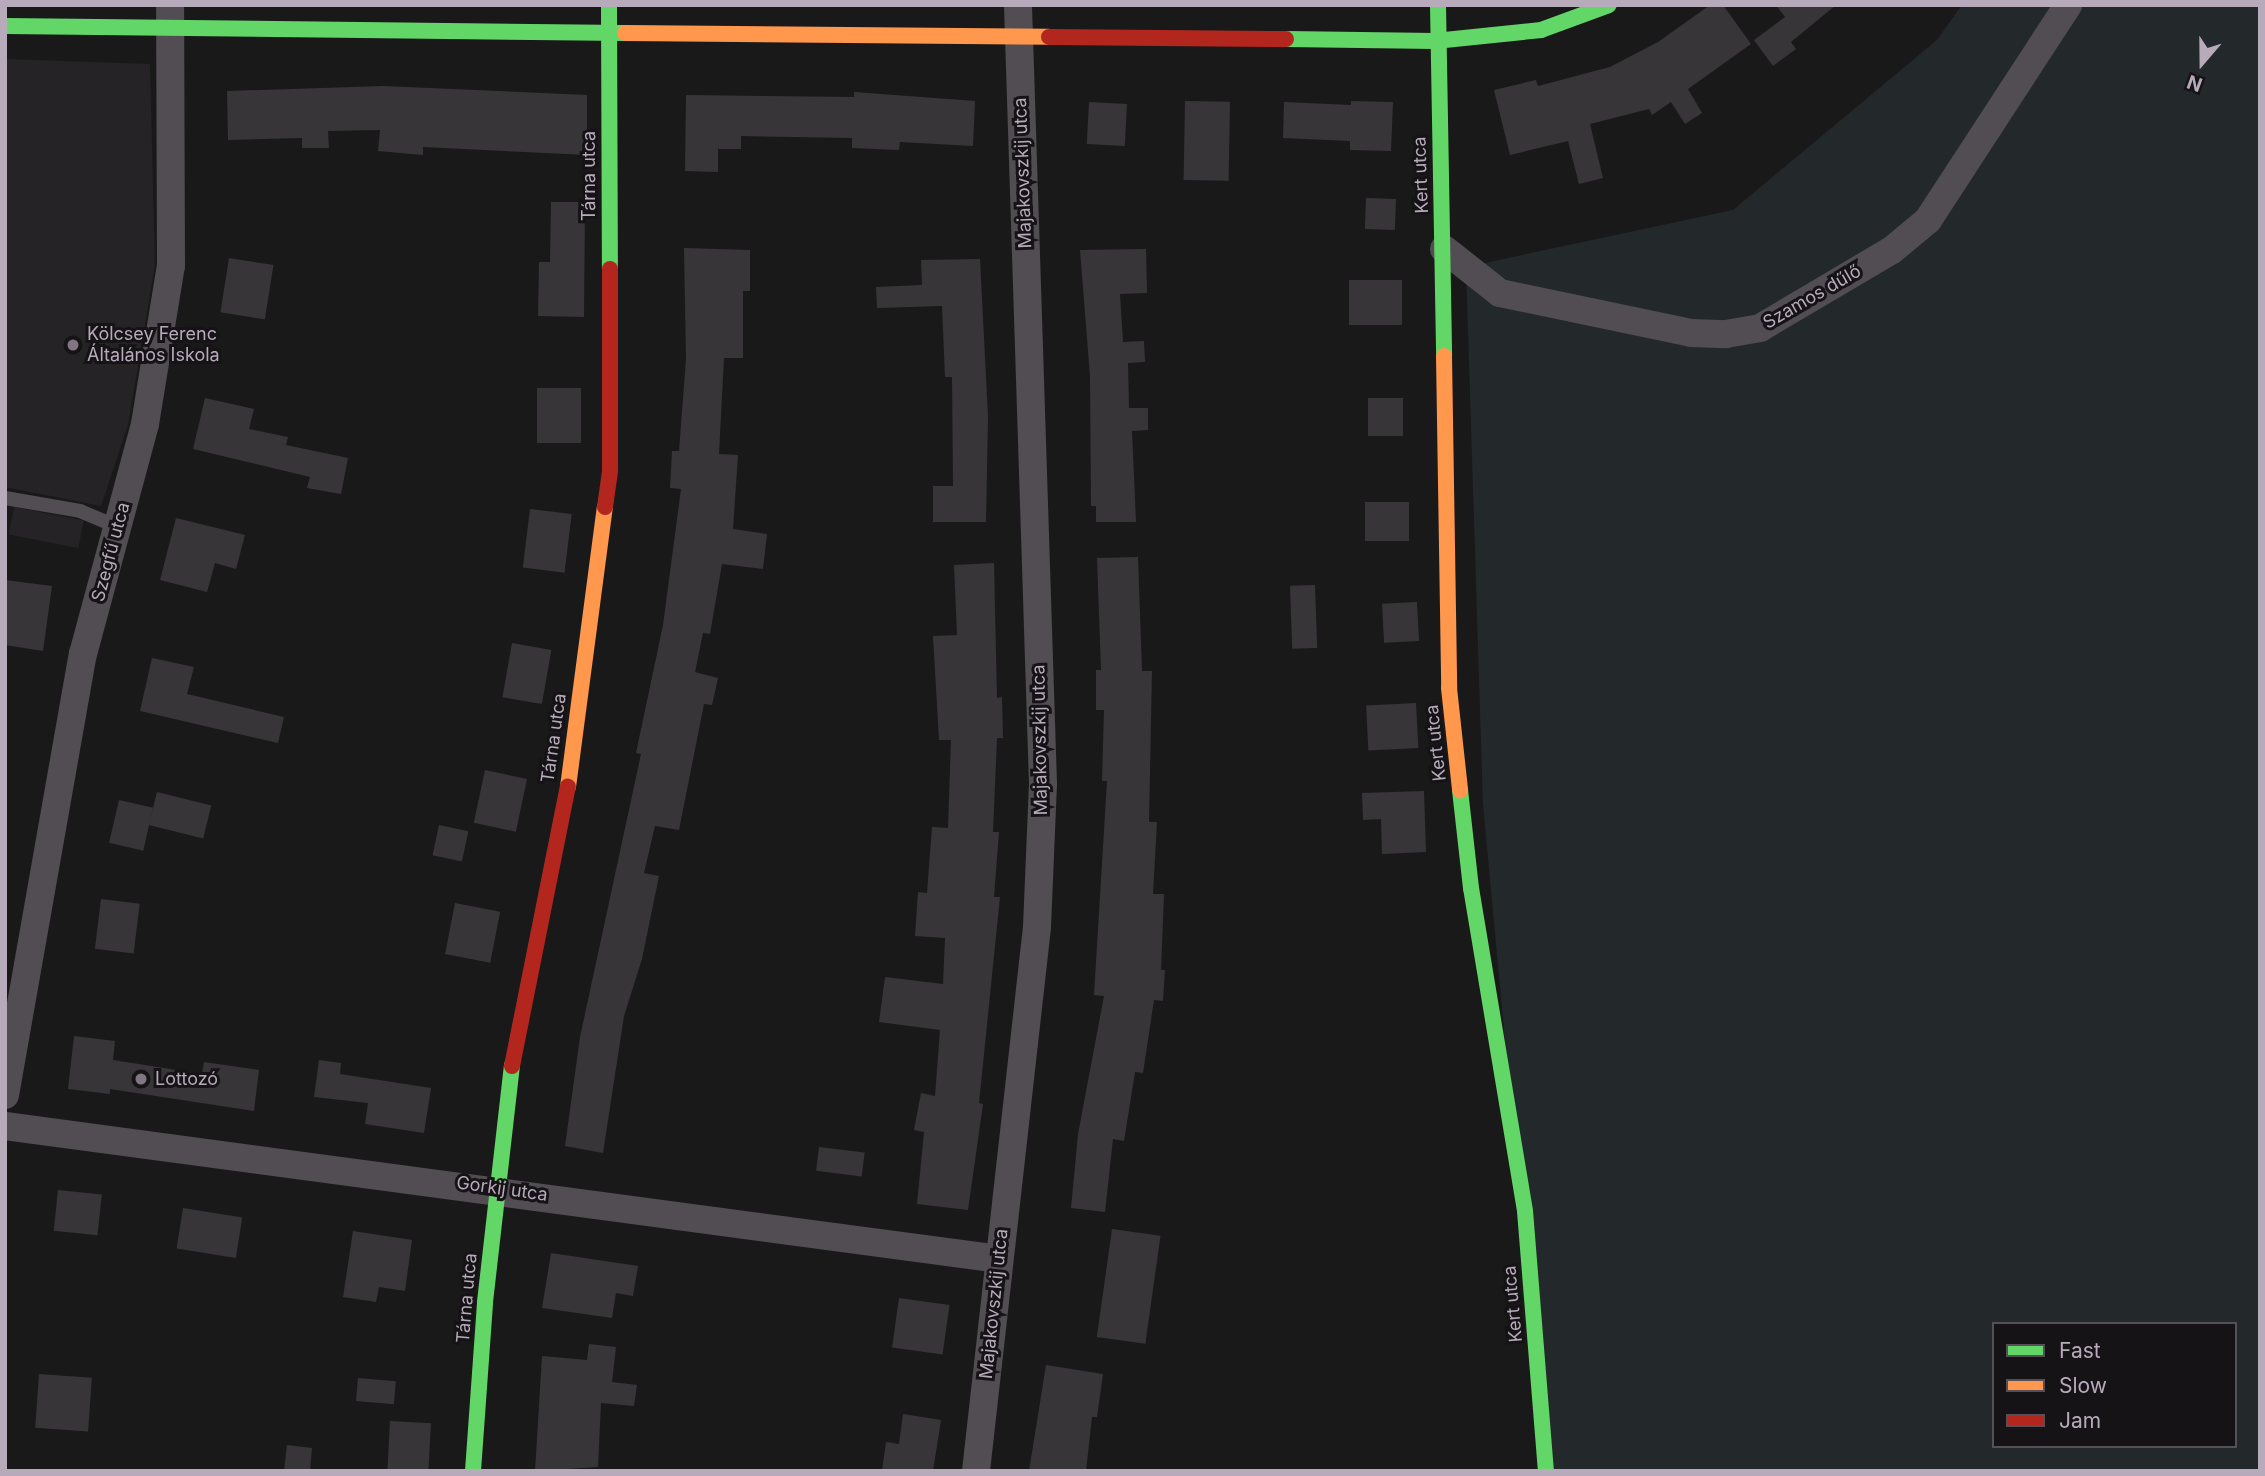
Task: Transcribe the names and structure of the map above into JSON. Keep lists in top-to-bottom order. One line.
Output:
{"streets":{"street":["Majakovszkij utca","Kert utca","Tárna utca","Szamos dűlő","Szegfű utca","Gorkij utca"]},"crossings":[["Majakovszkij utca","Gorkij utca"],["Kert utca","Szamos dűlő"],["Tárna utca","Gorkij utca"]],"places":["Kölcsey Ferenc Általános Iskola","Lottozó"],"legend":["Fast","Slow","Jam"],"north":"bottom"}
